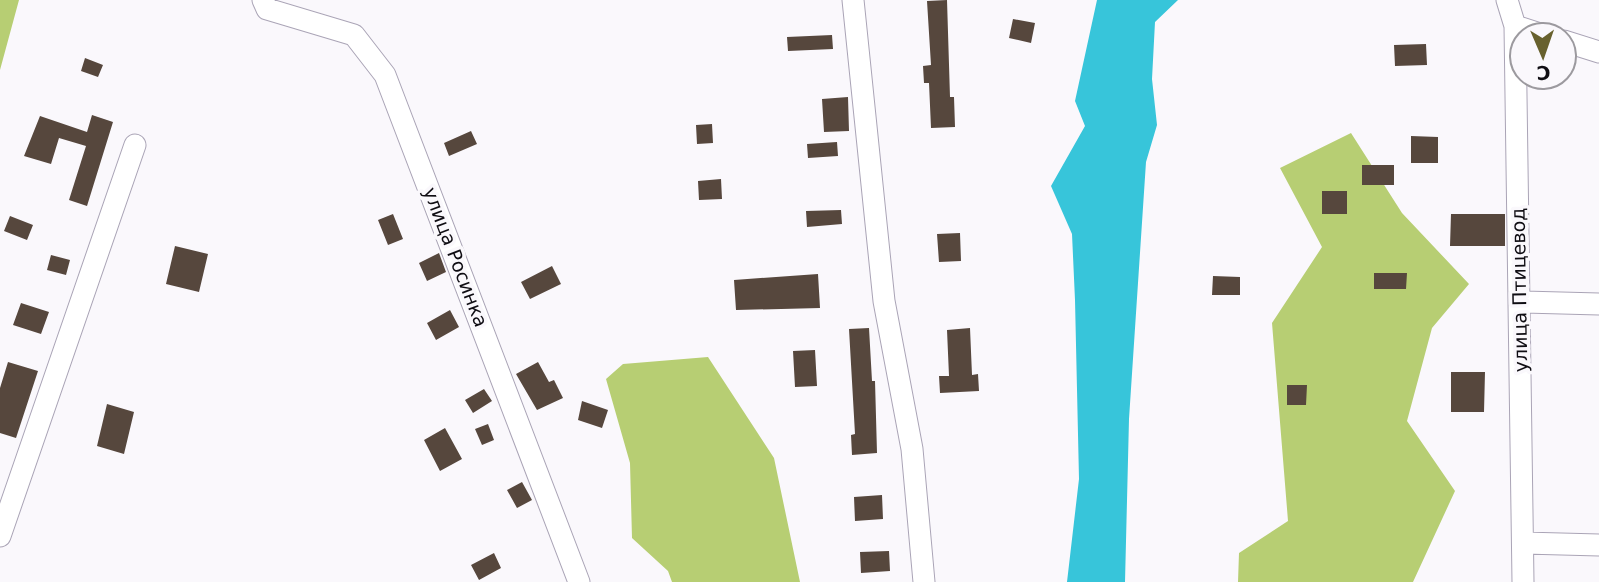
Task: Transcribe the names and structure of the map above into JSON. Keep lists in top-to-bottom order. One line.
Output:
{"streets":{"street":["улица Росинка","улица Птицевод"]},"north":"bottom"}
